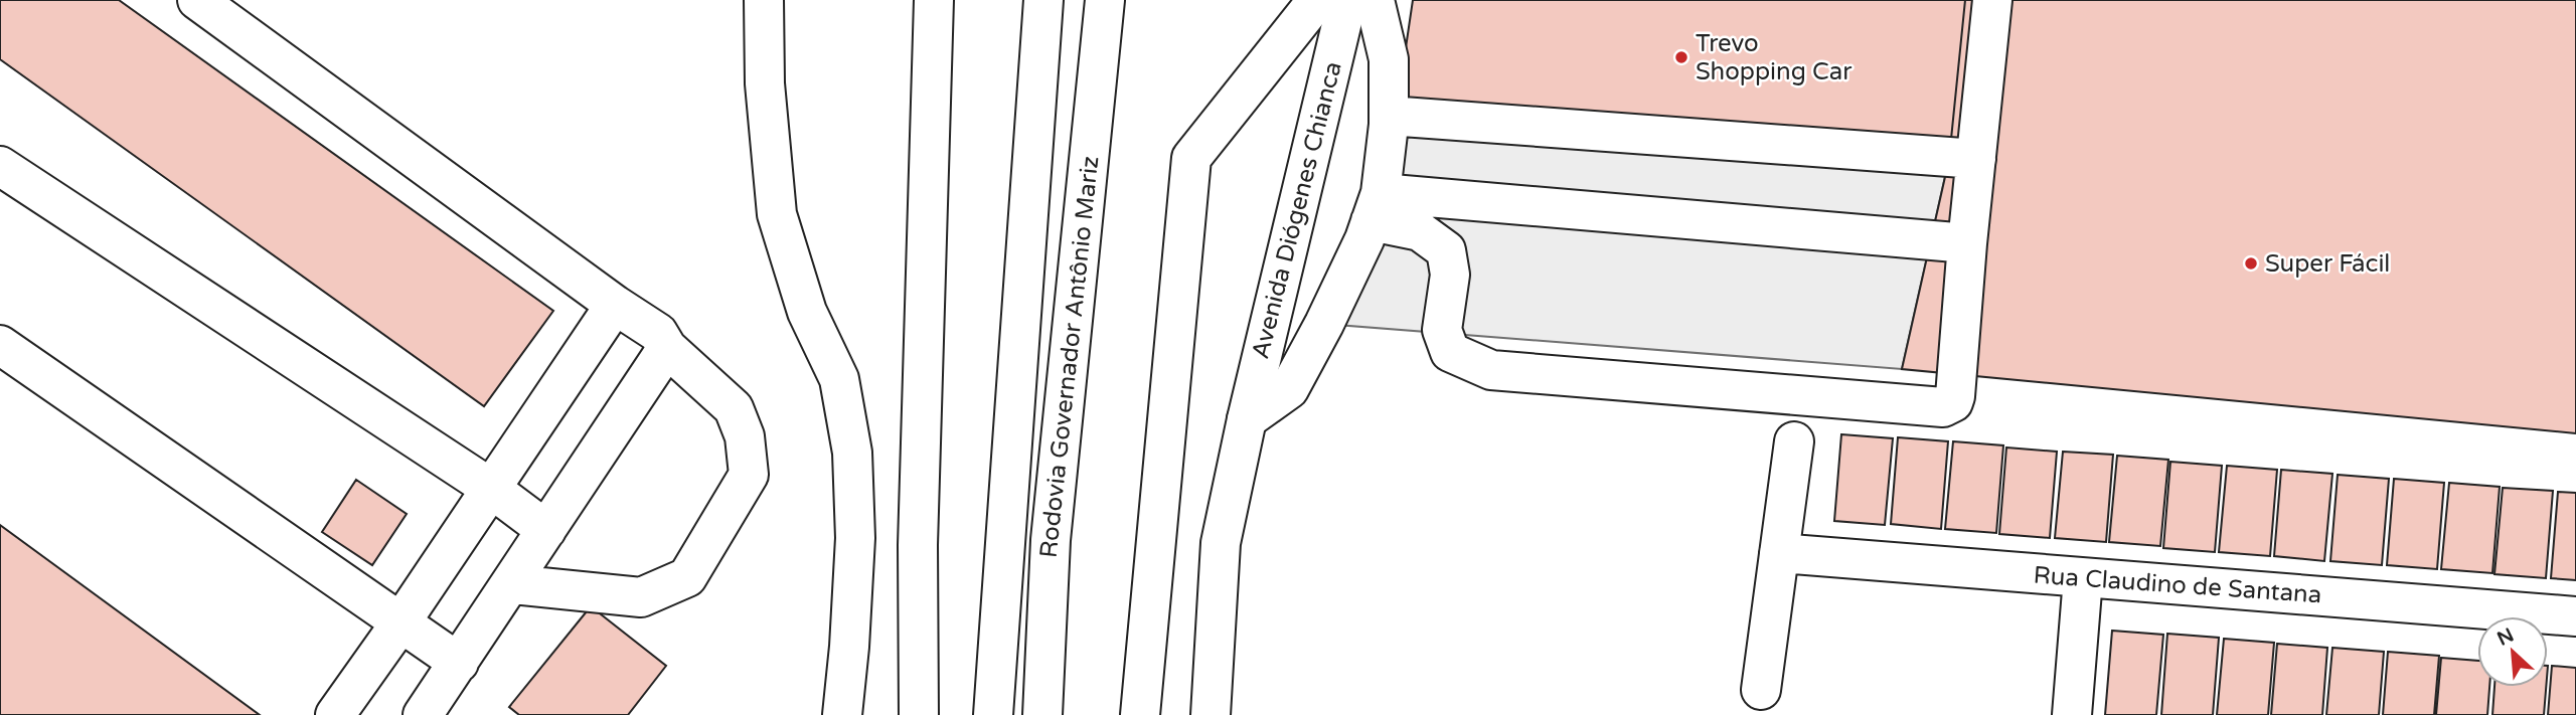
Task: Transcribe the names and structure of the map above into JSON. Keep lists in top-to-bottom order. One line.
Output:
{"streets":{"main road":["Avenida Diógenes Chianca","Rodovia Governador Antônio Mariz","Rua Claudino de Santana"]},"places":["Trevo Shopping Car","Super Fácil"],"north":"top left"}
